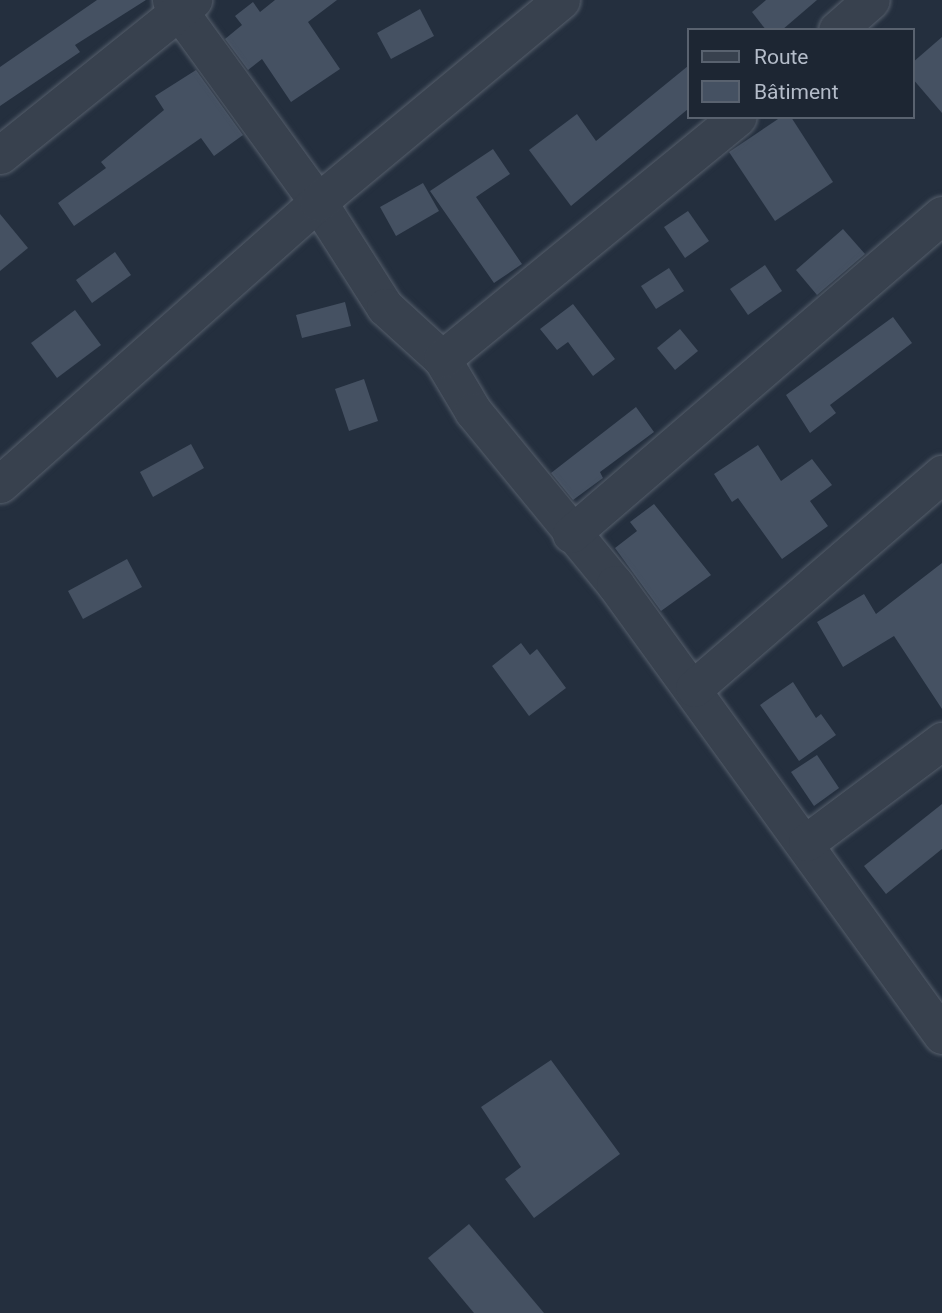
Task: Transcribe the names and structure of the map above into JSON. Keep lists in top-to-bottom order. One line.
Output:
{"legend":["Route","Bâtiment"]}
